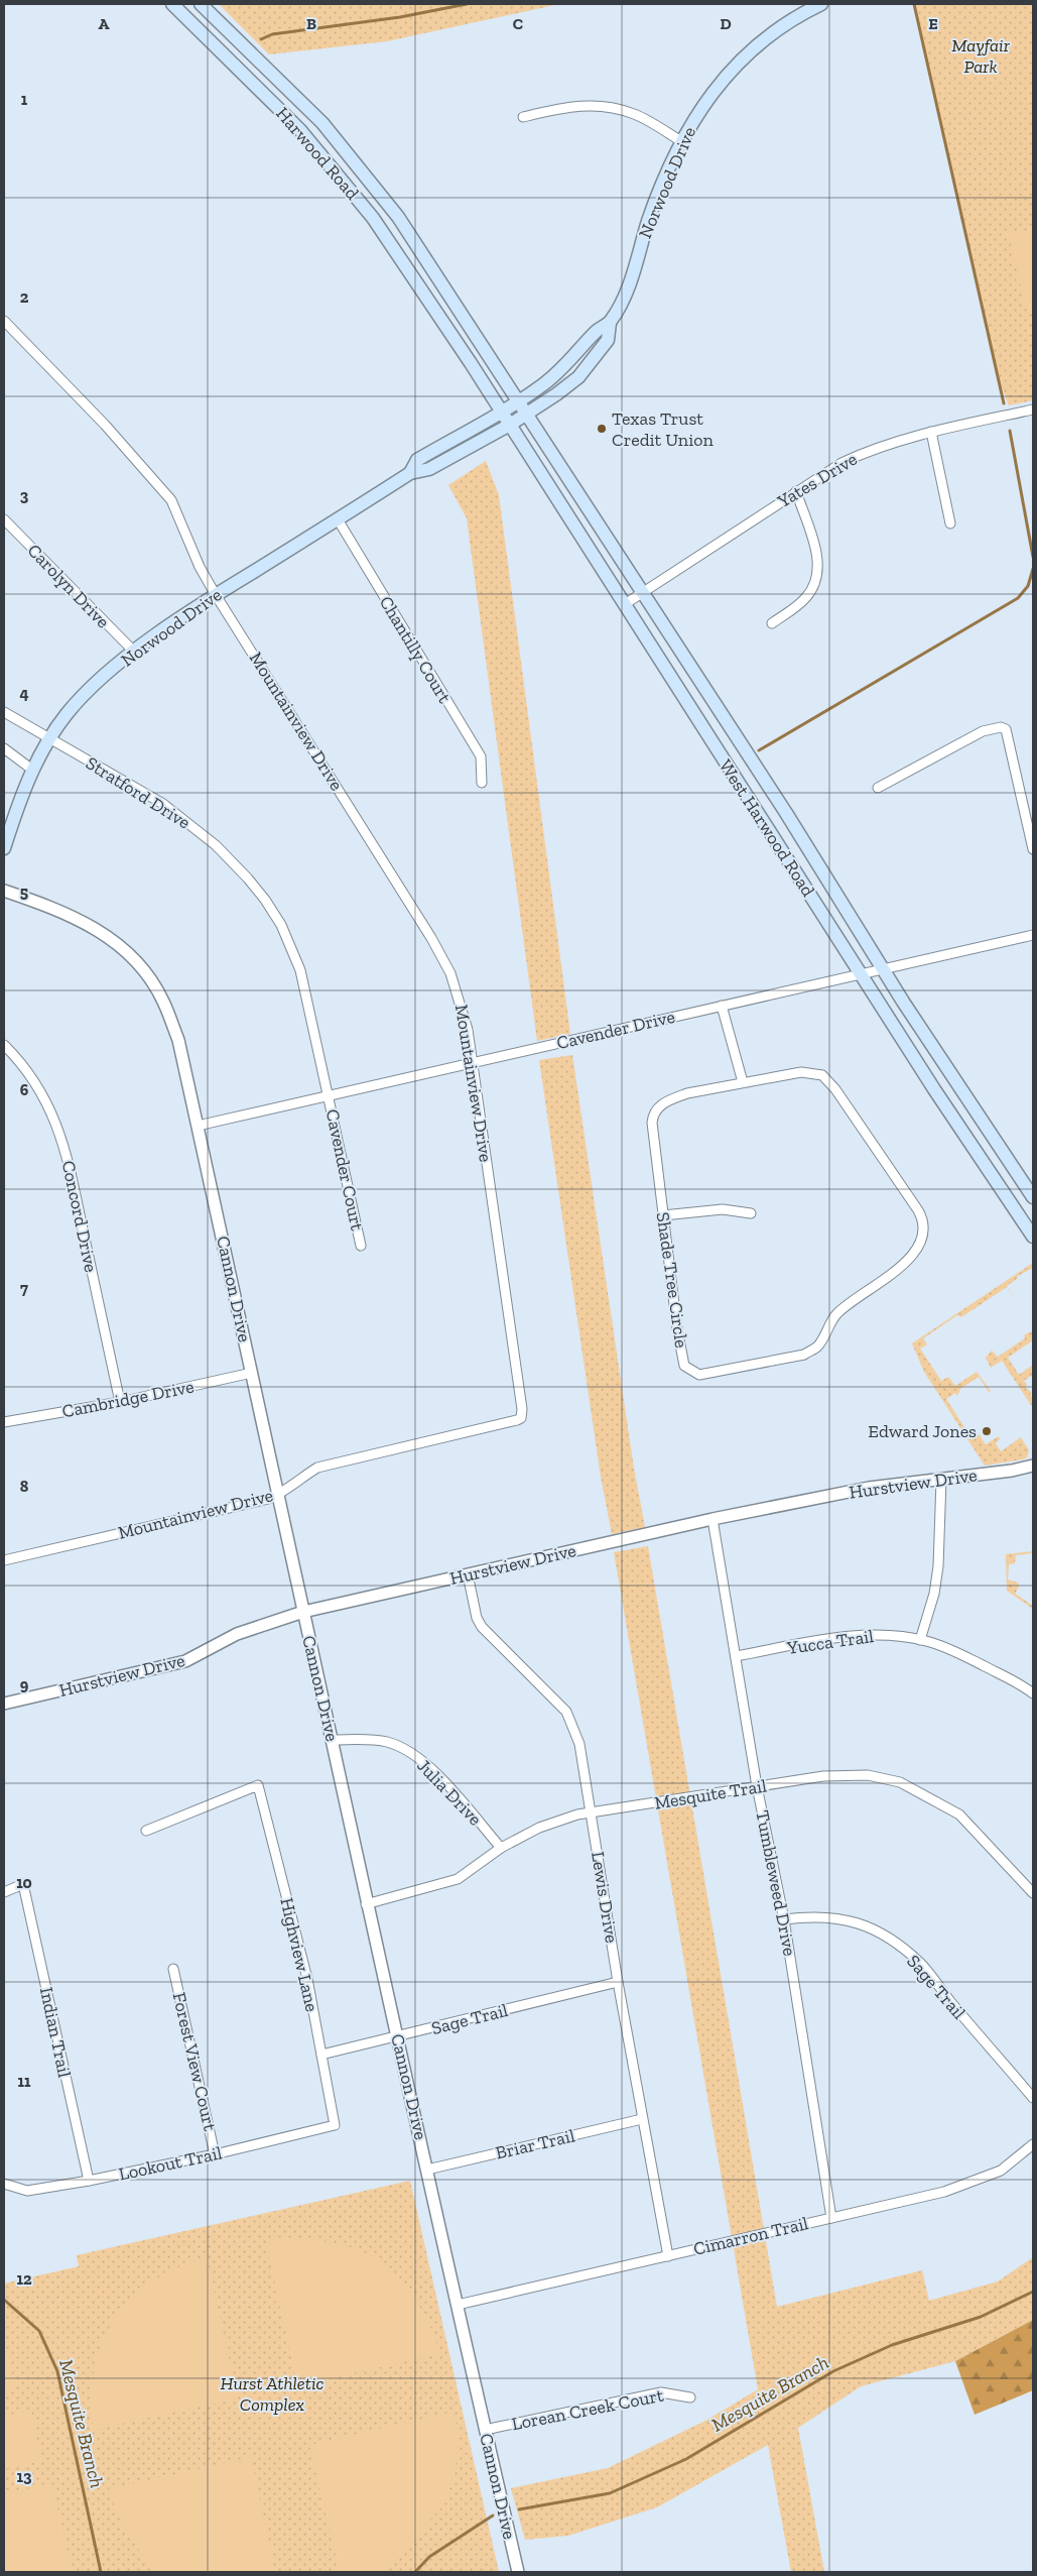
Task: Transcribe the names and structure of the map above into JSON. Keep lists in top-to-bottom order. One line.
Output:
{"streets":{"main road":["Harwood Road","Norwood Drive","West Harwood Road"],"street":["Yates Drive","Carolyn Drive","Chantilly Court","Mountainview Drive","Stratford Drive","Cavender Drive","Cavender Court","Concord Drive","Shade Tree Circle","Cannon Drive","Cambridge Drive","Hurstview Drive","Yucca Trail","Julia Drive","Mesquite Trail","Tumbleweed Drive","Lewis Drive","Highview Lane","Sage Trail","Indian Trail","Forest View Court","Briar Trail","Lookout Trail","Cimarron Trail","Lorean Creek Court"]},"crossings":[["Harwood Road","Norwood Drive"],["Harwood Road","West Harwood Road"],["Norwood Drive","Carolyn Drive"],["Norwood Drive","Chantilly Court"],["Norwood Drive","Mountainview Drive"],["Norwood Drive","Stratford Drive"],["Norwood Drive","West Harwood Road"],["Yates Drive","West Harwood Road"],["Mountainview Drive","Cavender Drive"],["Mountainview Drive","Cannon Drive"],["Stratford Drive","Cavender Drive"],["Stratford Drive","Cavender Court"],["West Harwood Road","Cavender Drive"],["Cavender Drive","Cavender Court"],["Cavender Drive","Cannon Drive"],["Concord Drive","Cambridge Drive"],["Cannon Drive","Cambridge Drive"],["Cannon Drive","Hurstview Drive"],["Cannon Drive","Julia Drive"],["Cannon Drive","Mesquite Trail"],["Cannon Drive","Sage Trail"],["Cannon Drive","Briar Trail"],["Cannon Drive","Cimarron Trail"],["Cannon Drive","Lorean Creek Court"],["Hurstview Drive","Tumbleweed Drive"],["Hurstview Drive","Lewis Drive"],["Yucca Trail","Tumbleweed Drive"],["Julia Drive","Mesquite Trail"],["Mesquite Trail","Tumbleweed Drive"],["Mesquite Trail","Lewis Drive"],["Tumbleweed Drive","Sage Trail"],["Tumbleweed Drive","Cimarron Trail"],["Lewis Drive","Sage Trail"],["Lewis Drive","Briar Trail"],["Lewis Drive","Cimarron Trail"],["Highview Lane","Sage Trail"],["Highview Lane","Lookout Trail"],["Indian Trail","Lookout Trail"],["Forest View Court","Lookout Trail"]],"water":["Mesquite Branch"],"parks":["Mayfair Park","Hurst Athletic Complex"],"places":["Texas Trust Credit Union","Edward Jones"],"grid":{"columns":["A","B","C","D","E"],"rows":["1","2","3","4","5","6","7","8","9","10","11","12","13"]}}
